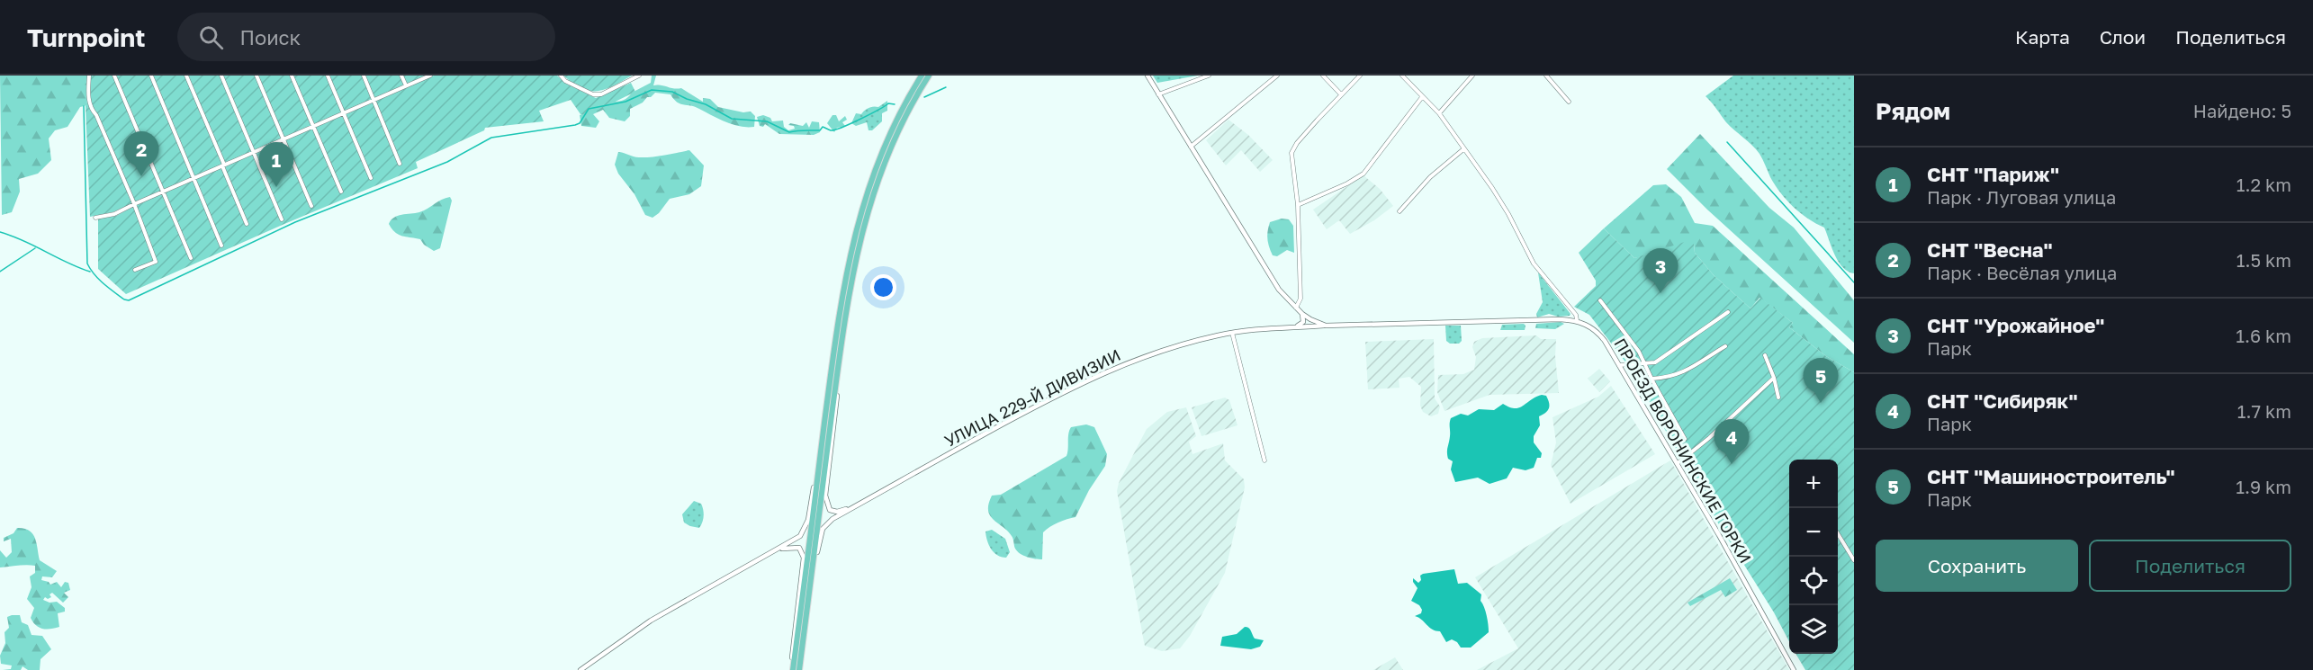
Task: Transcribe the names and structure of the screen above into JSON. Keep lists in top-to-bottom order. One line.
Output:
{"streets":{"street":["УЛИЦА 229-Й ДИВИЗИИ","ПРОЕЗД ВОРОНИНСКИЕ ГОРКИ"]},"page":{"header":"Turnpoint","search":"Поиск","nav":["Карта","Слои","Поделиться"],"heading":["Рядом","Найдено: 5"],"pins":["2","1","3","5","4"],"list":[{"mark":"1","name":"СНТ \"Париж\"","note":"Парк · Луговая улица","value":"1.2 km"},{"mark":"2","name":"СНТ \"Весна\"","note":"Парк · Весёлая улица","value":"1.5 km"},{"mark":"3","name":"СНТ \"Урожайное\"","note":"Парк","value":"1.6 km"},{"mark":"4","name":"СНТ \"Сибиряк\"","note":"Парк","value":"1.7 km"},{"mark":"5","name":"СНТ \"Машиностроитель\"","note":"Парк","value":"1.9 km"}],"map_buttons":["+","−"],"buttons":["Сохранить","Поделиться"]}}
